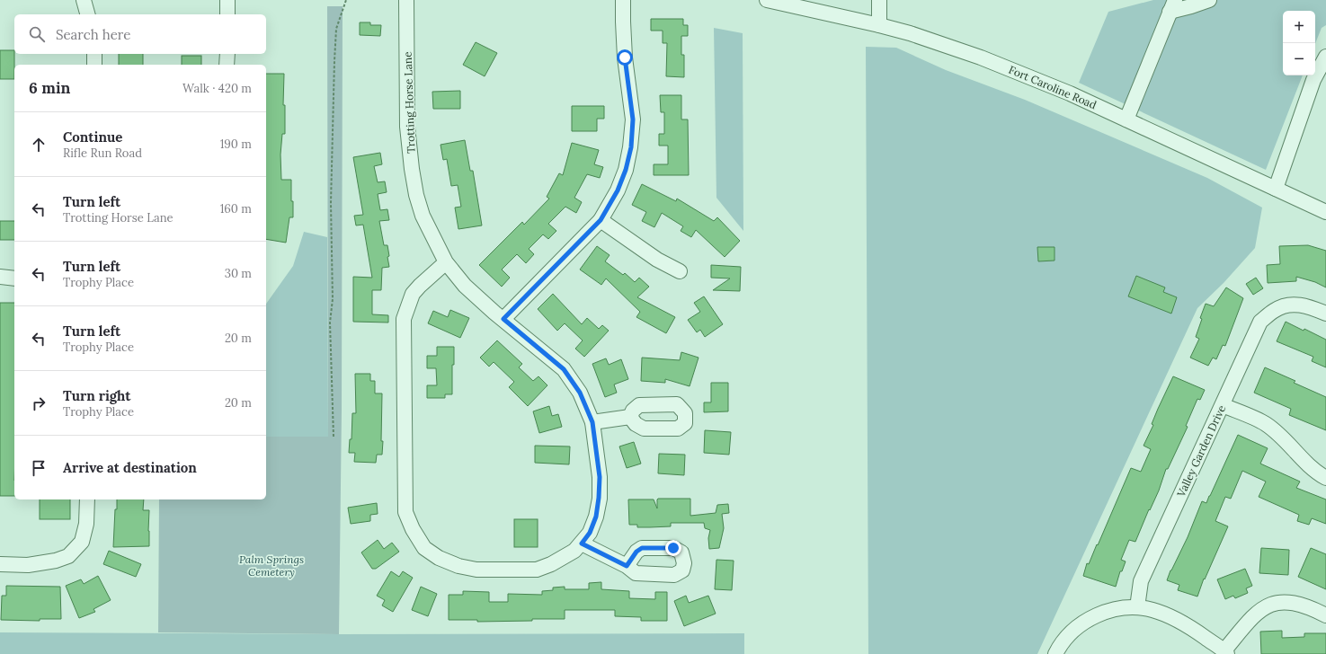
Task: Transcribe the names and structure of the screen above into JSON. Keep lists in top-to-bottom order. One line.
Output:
{"streets":{"street":["Fort Caroline Road","Trotting Horse Lane","Valley Garden Drive"]},"parks":["Palm Springs Cemetery"],"page":{"map_buttons":["+","−"],"search":"Search here","heading":["6 min","Walk · 420 m"],"list":[["Continue","Rifle Run Road","190 m"],["Turn left","Trotting Horse Lane","160 m"],["Turn left","Trophy Place","30 m"],["Turn left","Trophy Place","20 m"],["Turn right","Trophy Place","20 m"],"Arrive at destination"]}}
